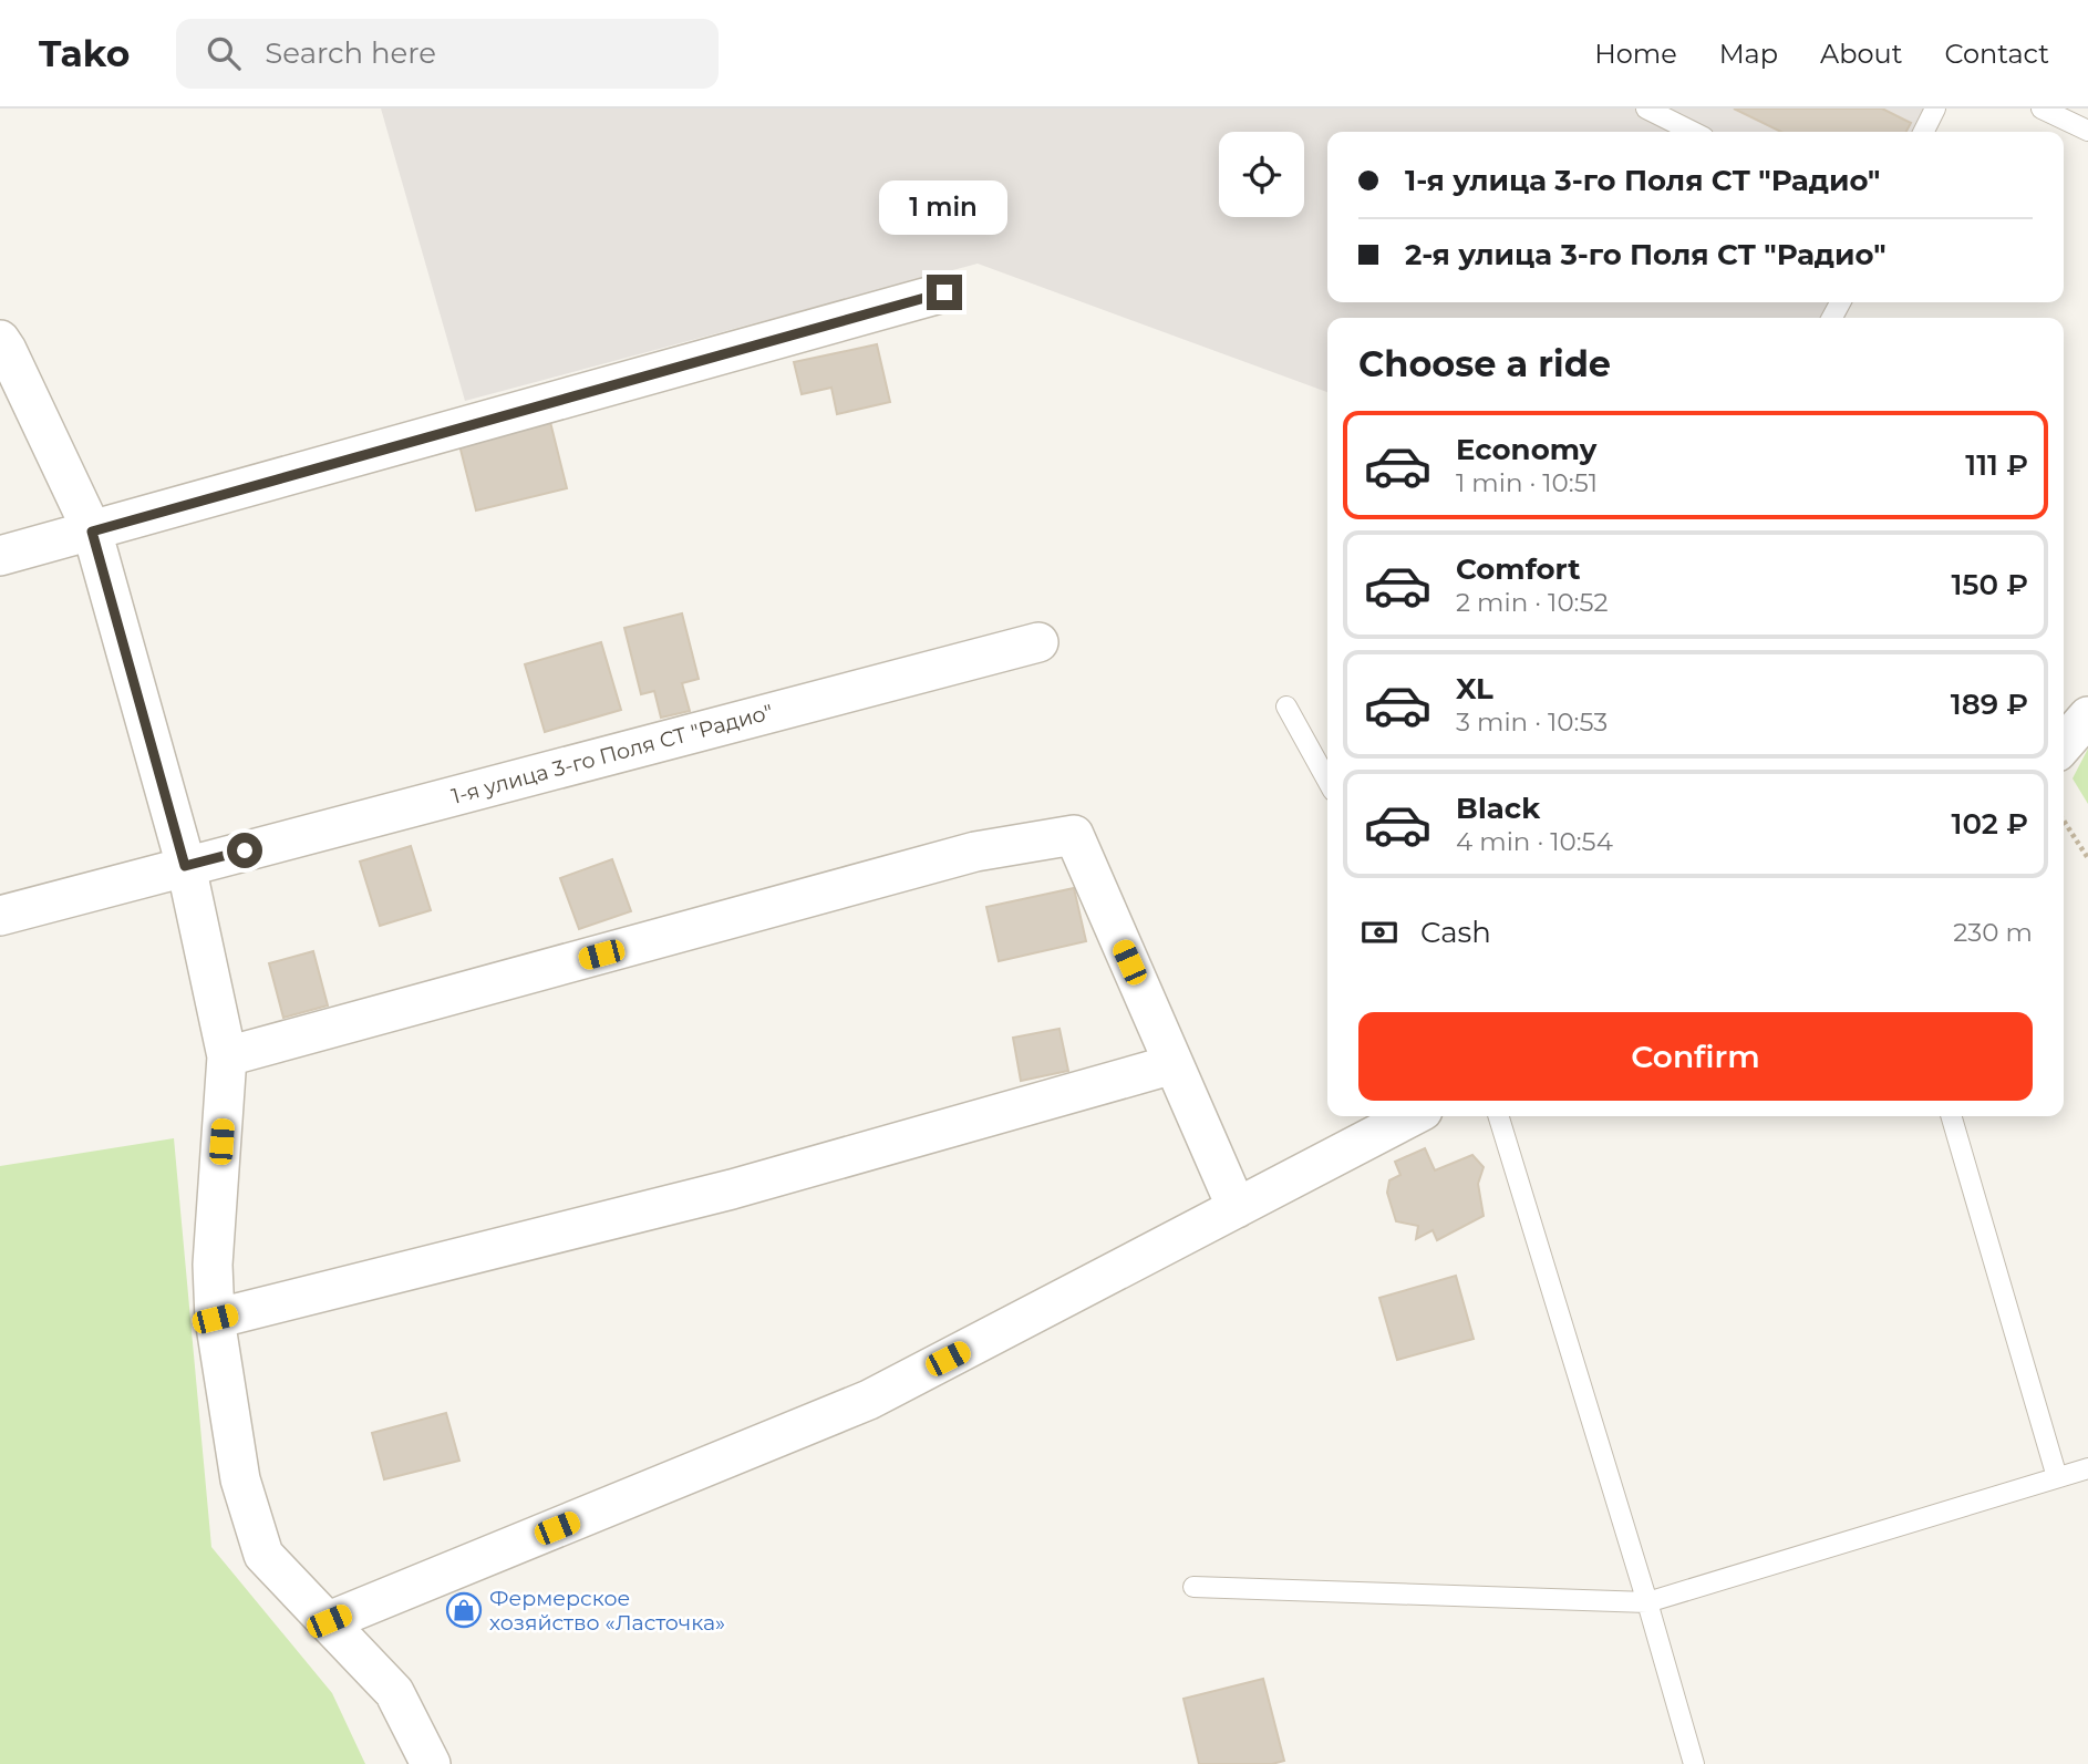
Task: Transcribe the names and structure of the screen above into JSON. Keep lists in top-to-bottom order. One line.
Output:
{"streets":{"street":["1-я улица 3-го Поля СТ \"Радио\""]},"places":{"shop":["Фермерское хозяйство «Ласточка»"]},"page":{"header":"Tako","search":"Search here","nav":["Home","Map","About","Contact"],"banner":["1-я улица 3-го Поля СТ \"Радио\"","2-я улица 3-го Поля СТ \"Радио\""],"bubble":"1 min","heading":"Choose a ride","list":[{"name":"Economy","note":"1 min · 10:51","value":"111 ₽"},{"name":"Comfort","note":"2 min · 10:52","value":"150 ₽"},{"name":"XL","note":"3 min · 10:53","value":"189 ₽"},{"name":"Black","note":"4 min · 10:54","value":"102 ₽"}],"pay":["Cash","230 m"],"buttons":"Confirm"}}
